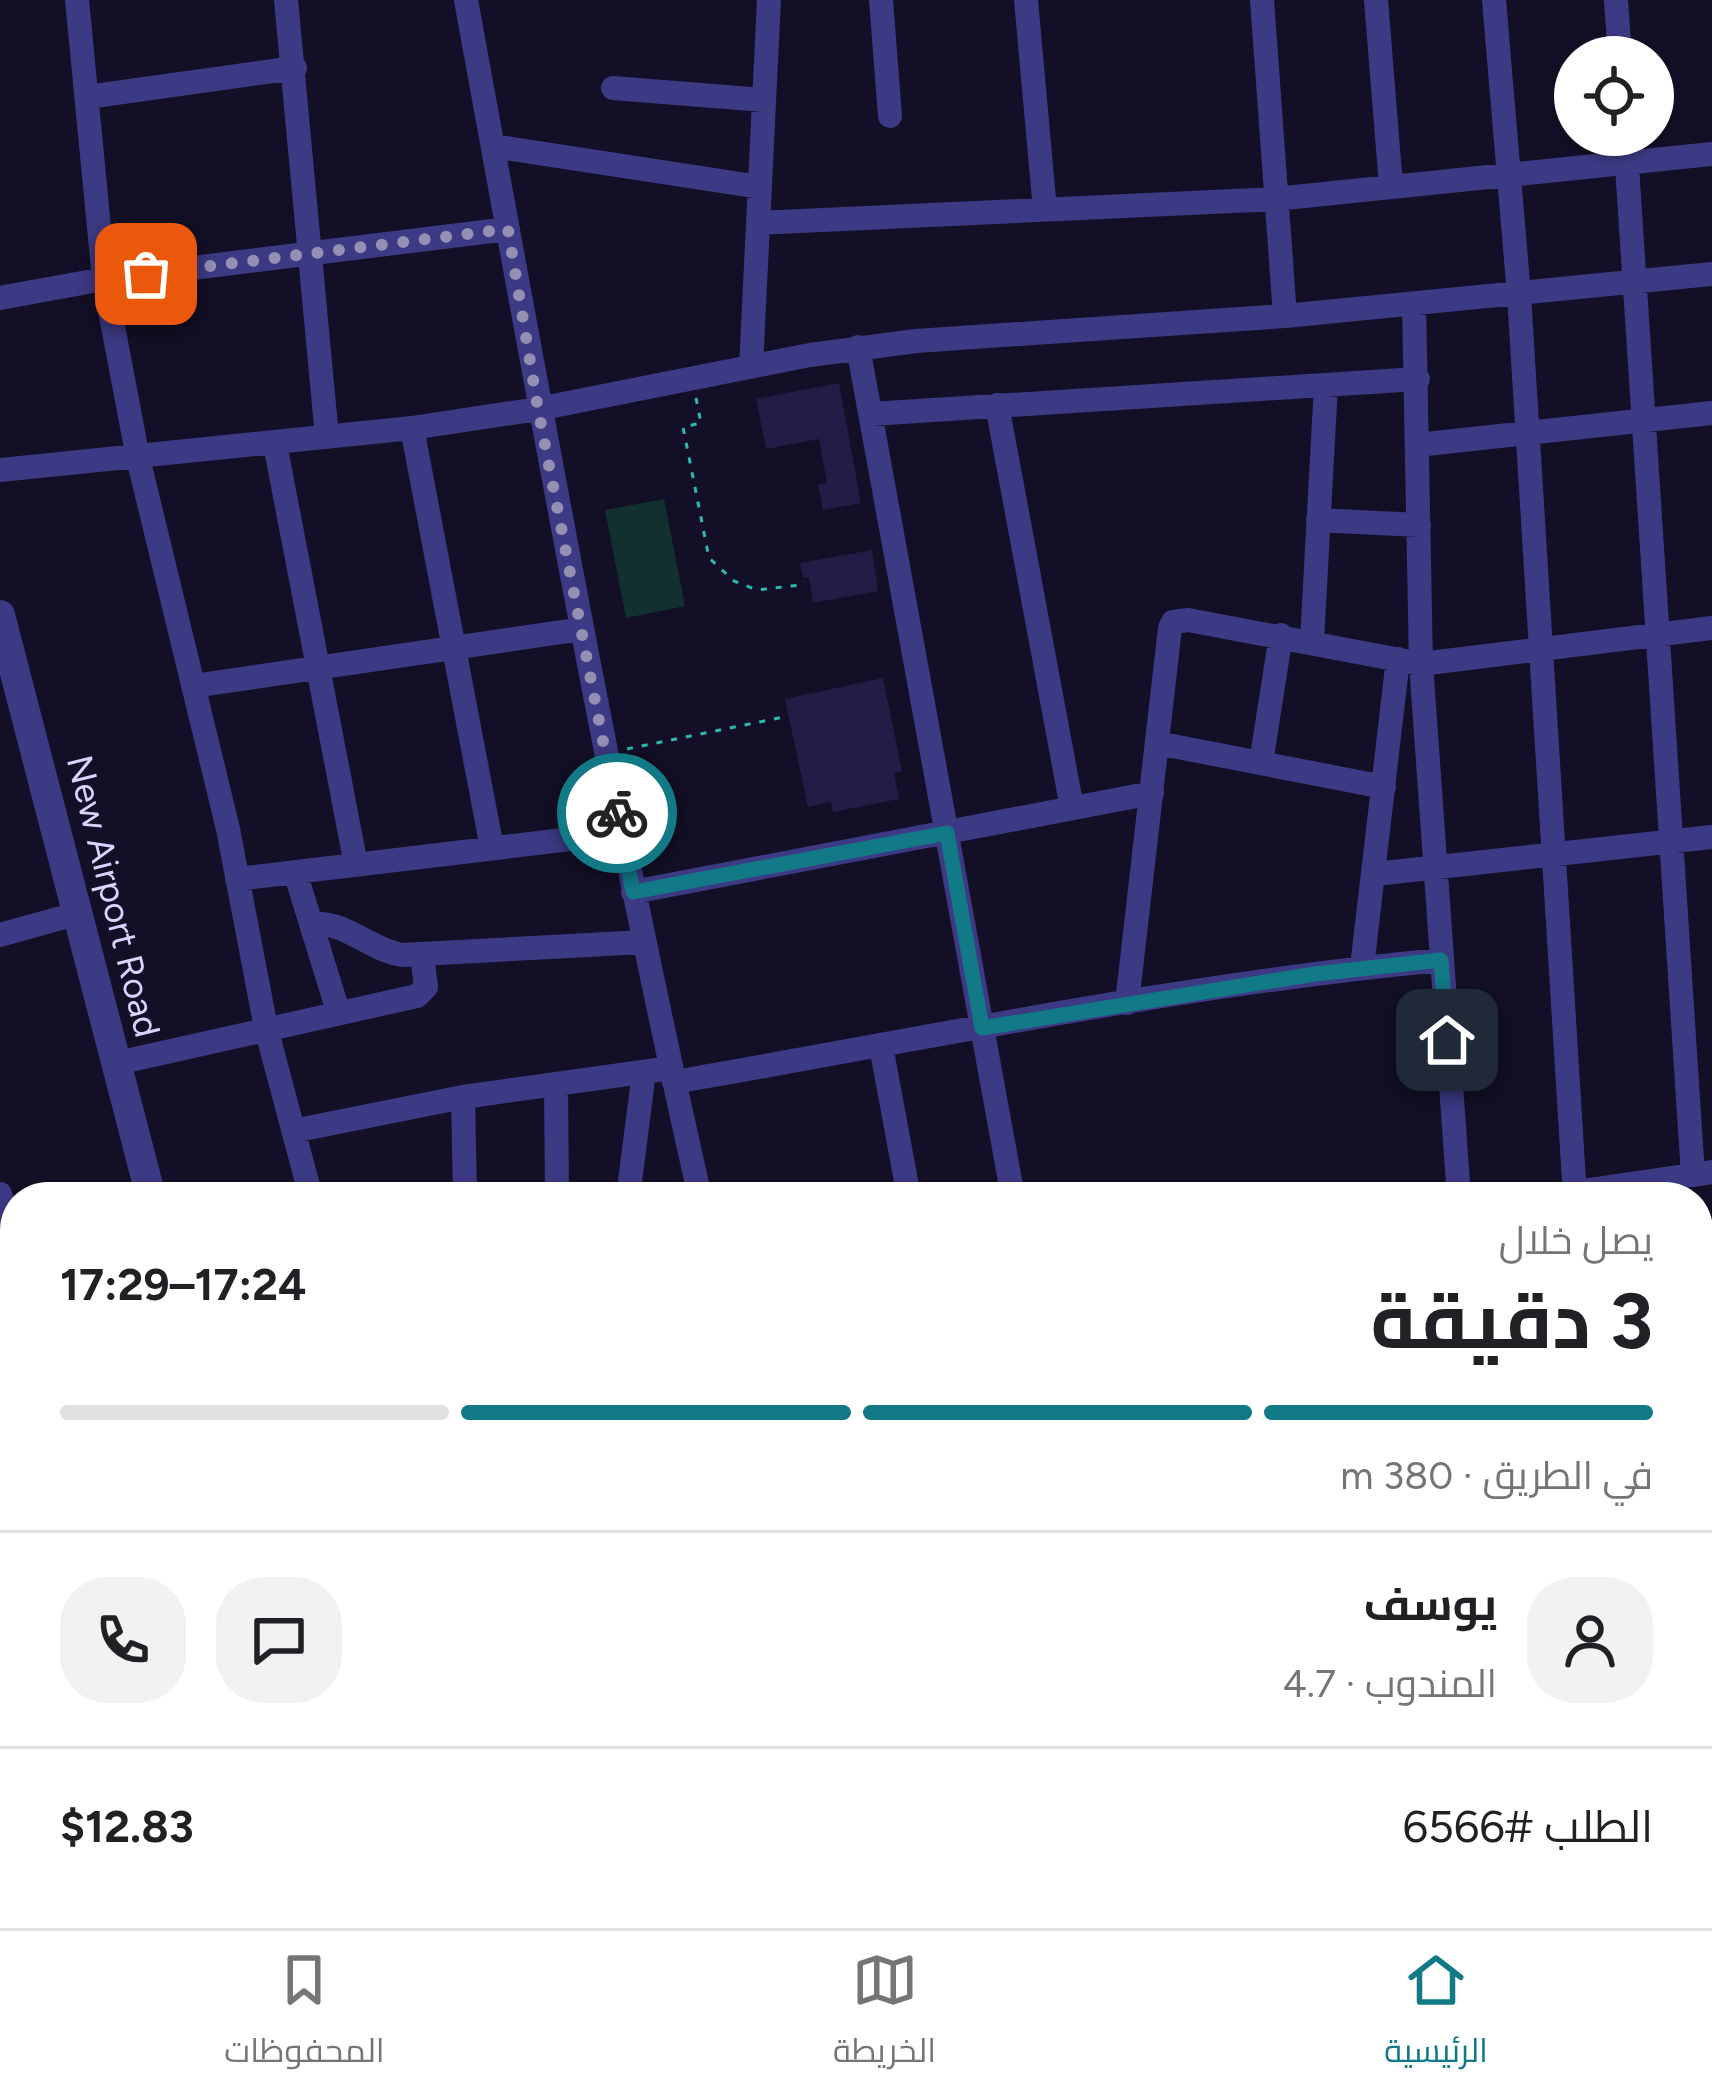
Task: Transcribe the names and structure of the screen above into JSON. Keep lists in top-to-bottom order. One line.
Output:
{"streets":{"street":["New Airport Road"]},"page":{"heading":["3 دقيقة","يصل خلال","17:24–17:29"],"panel":["يوسف","المندوب · 4.7","الطلب #6566","$12.83"],"bar":"في الطريق · 380 m","tabs":["الرئيسية","الخريطة","المحفوظات"]}}
